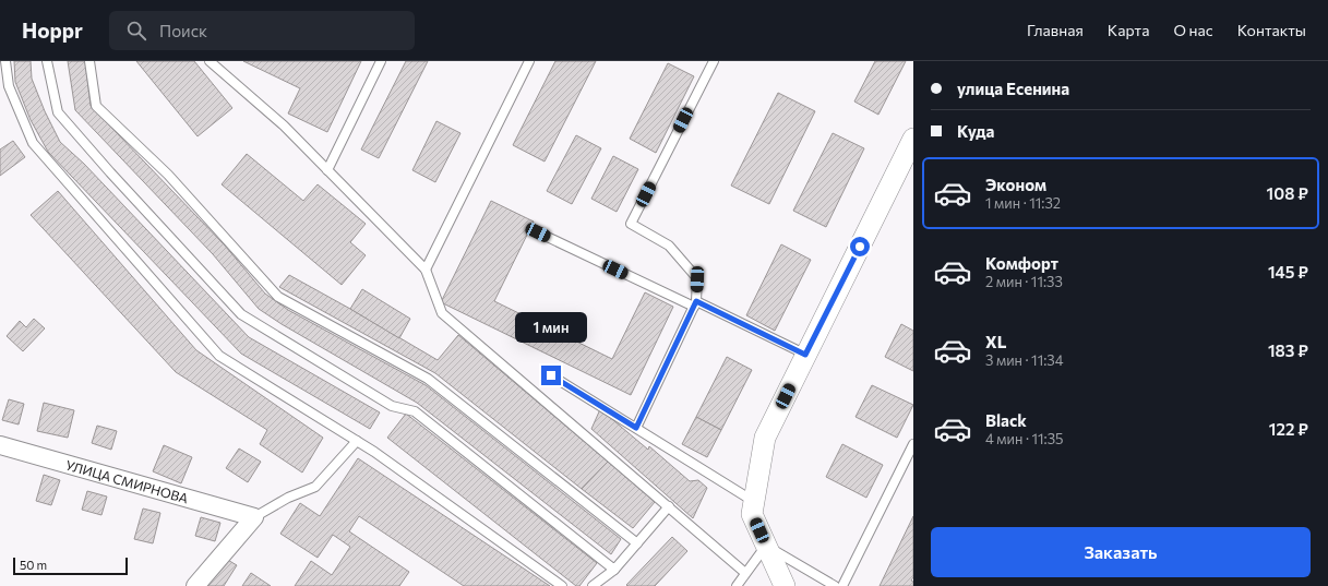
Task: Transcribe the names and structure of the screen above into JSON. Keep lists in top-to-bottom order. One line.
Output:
{"streets":{"street":["УЛИЦА СМИРНОВА"]},"scale_bar":"50 m","page":{"header":"Hoppr","search":"Поиск","nav":["Главная","Карта","О нас","Контакты"],"banner":["улица Есенина","Куда"],"list":[{"name":"Эконом","note":"1 мин · 11:32","value":"108 ₽"},{"name":"Комфорт","note":"2 мин · 11:33","value":"145 ₽"},{"name":"XL","note":"3 мин · 11:34","value":"183 ₽"},{"name":"Black","note":"4 мин · 11:35","value":"122 ₽"}],"bubble":"1 мин","buttons":"Заказать","scale":"50 m"}}
